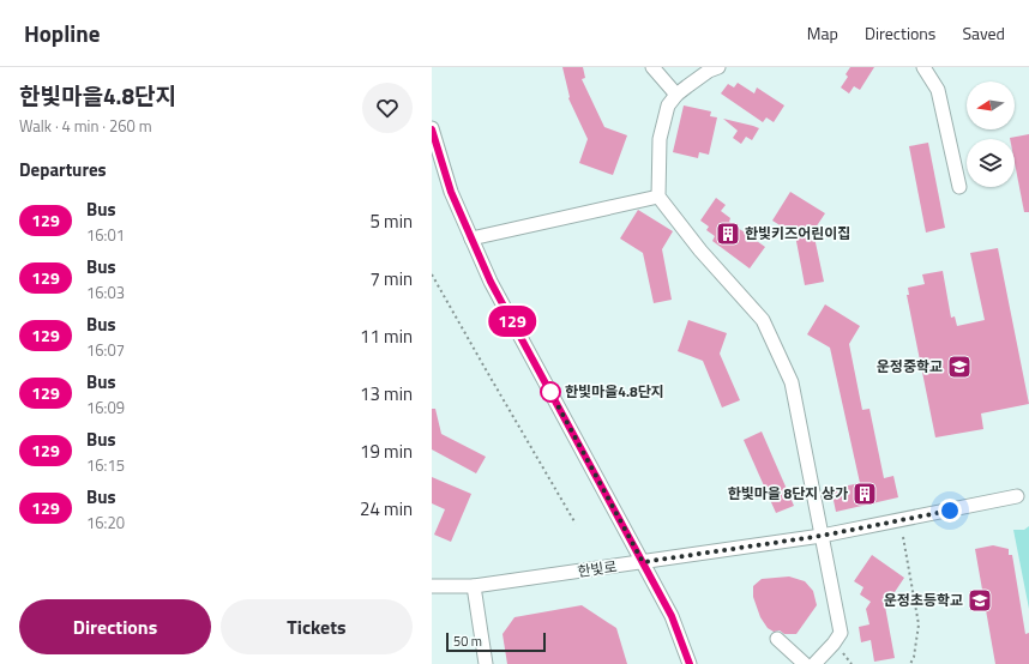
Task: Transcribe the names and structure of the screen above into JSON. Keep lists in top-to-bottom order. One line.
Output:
{"streets":{"street":["한빛로"]},"places":{"building":["한빛키즈어린이집","한빛마을 8단지 상가"],"school or university":["운정중학교","운정초등학교"],"other":["한빛마을4.8단지"]},"lines":["bus line 129"],"scale_bar":"50 m","north":"left","page":{"header":"Hopline","nav":["Map","Directions","Saved"],"heading":[["한빛마을4.8단지","Walk · 4 min · 260 m"],"Departures"],"on_map":"129","list":[{"mark":"129","name":"Bus","note":"16:01","value":"5 min"},{"mark":"129","name":"Bus","note":"16:03","value":"7 min"},{"mark":"129","name":"Bus","note":"16:07","value":"11 min"},{"mark":"129","name":"Bus","note":"16:09","value":"13 min"},{"mark":"129","name":"Bus","note":"16:15","value":"19 min"},{"mark":"129","name":"Bus","note":"16:20","value":"24 min"}],"buttons":["Directions","Tickets"],"scale":"50 m"}}
